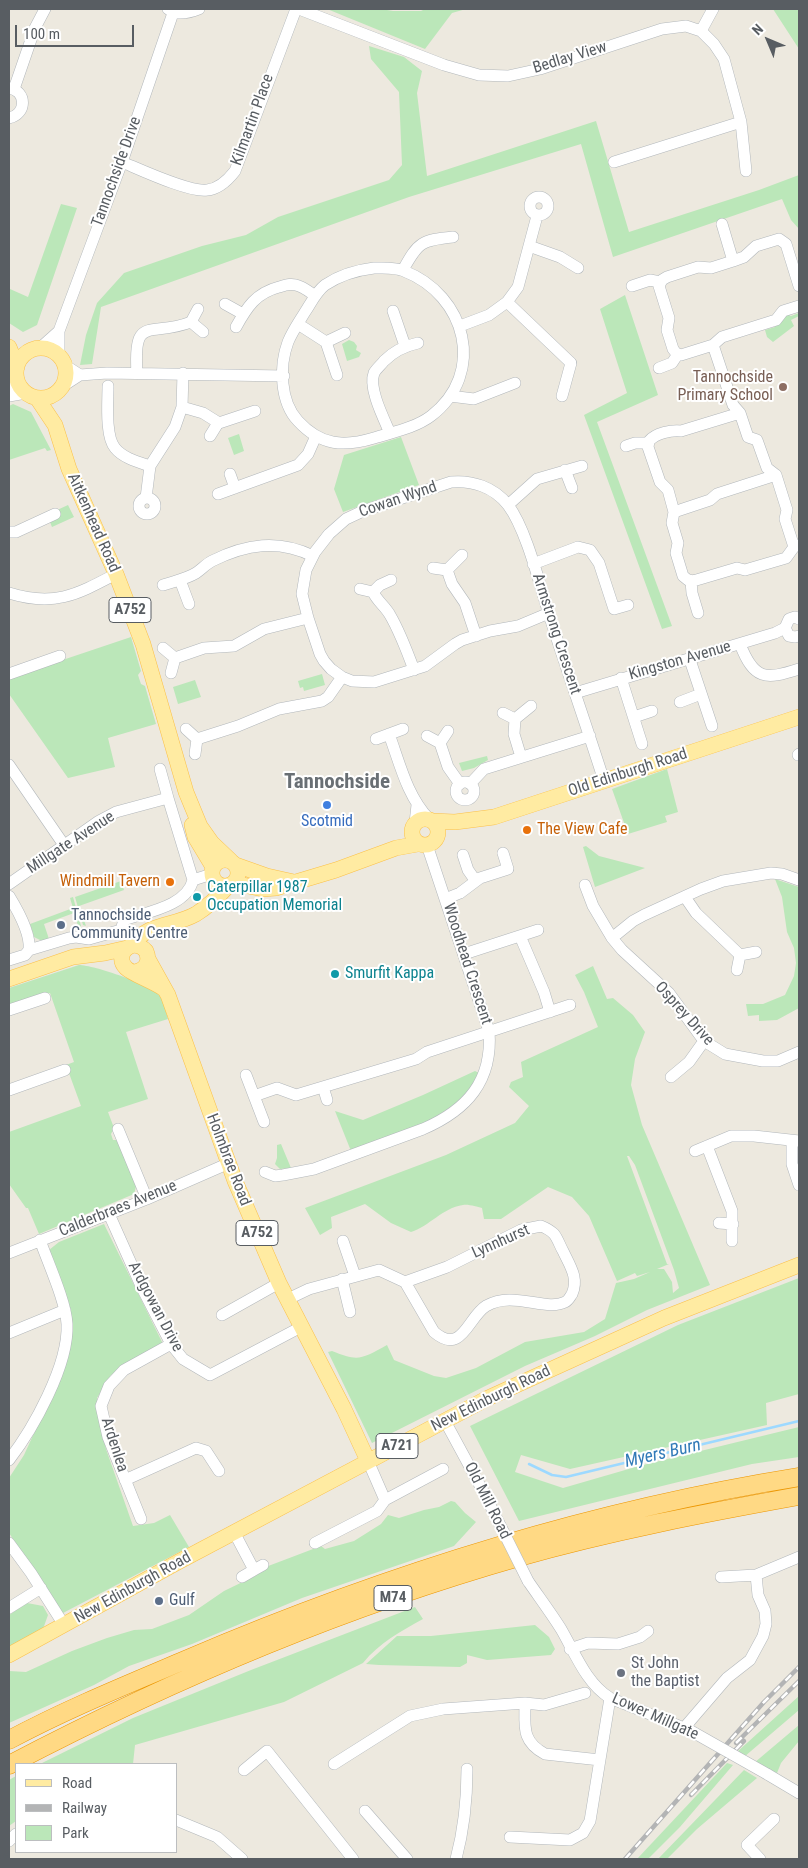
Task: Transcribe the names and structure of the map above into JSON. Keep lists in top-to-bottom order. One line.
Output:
{"streets":{"highway":["M74"],"main road":["Aitkenhead Road","A752","Old Edinburgh Road","Holmbrae Road","New Edinburgh Road","A721"],"street":["Bedlay View","Kilmartin Place","Tannochside Drive","Cowan Wynd","Armstrong Crescent","Kingston Avenue","Millgate Avenue","Woodhead Crescent","Osprey Drive","Calderbraes Avenue","Lynnhurst","Ardgowan Drive","Ardenlea","Old Mill Road","Lower Millgate"]},"crossings":[["Bedlay View","Kilmartin Place"],["Kilmartin Place","Tannochside Drive"],["Tannochside Drive","Aitkenhead Road"],["Cowan Wynd","Armstrong Crescent"],["Aitkenhead Road","Old Edinburgh Road"],["Armstrong Crescent","Kingston Avenue"],["Armstrong Crescent","Old Edinburgh Road"],["Old Edinburgh Road","Woodhead Crescent"],["Holmbrae Road","Calderbraes Avenue"],["Holmbrae Road","Ardgowan Drive"],["Holmbrae Road","New Edinburgh Road"],["Calderbraes Avenue","Ardgowan Drive"],["Ardgowan Drive","Ardenlea"],["New Edinburgh Road","Old Mill Road"],["Old Mill Road","Lower Millgate"]],"districts":["Tannochside"],"water":["Myers Burn"],"places":["Tannochside Primary School","Scotmid","The View Cafe","Windmill Tavern","Caterpillar 1987 Occupation Memorial","Tannochside Community Centre","Smurfit Kappa","Gulf","St John the Baptist"],"legend":["Road","Railway","Park"],"scale_bar":"100 m","north":"top left"}
